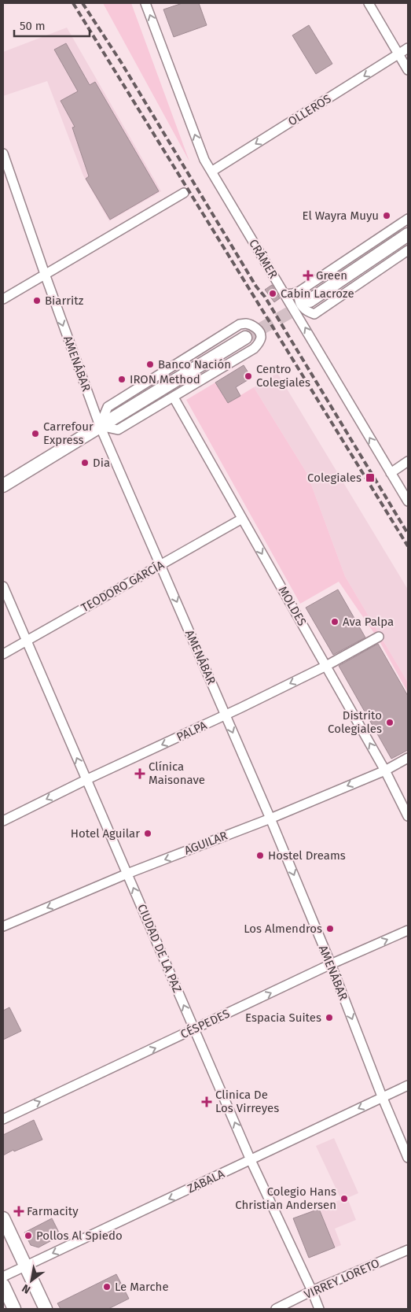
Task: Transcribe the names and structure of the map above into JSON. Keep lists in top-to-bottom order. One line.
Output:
{"streets":{"street":["OLLEROS","CRÁMER","AMENÁBAR","TEODORO GARCÍA","MOLDES","PALPA","AGUILAR","CIUDAD DE LA PAZ","CÉSPEDES","ZABALA","VIRREY LORETO"]},"crossings":[["OLLEROS","CRÁMER"],["AMENÁBAR","TEODORO GARCÍA"],["AMENÁBAR","PALPA"],["AMENÁBAR","AGUILAR"],["AMENÁBAR","CÉSPEDES"],["AMENÁBAR","ZABALA"],["TEODORO GARCÍA","MOLDES"],["TEODORO GARCÍA","CIUDAD DE LA PAZ"],["MOLDES","PALPA"],["MOLDES","AGUILAR"],["PALPA","CIUDAD DE LA PAZ"],["AGUILAR","CIUDAD DE LA PAZ"],["CIUDAD DE LA PAZ","CÉSPEDES"],["CIUDAD DE LA PAZ","ZABALA"],["CIUDAD DE LA PAZ","VIRREY LORETO"]],"one_way":["OLLEROS","CRÁMER","AMENÁBAR","PALPA","AGUILAR","CIUDAD DE LA PAZ","CÉSPEDES","ZABALA"],"places":{"other":["El Wayra Muyu","Cabin Lacroze","Biarritz","Banco Nación","Centro Colegiales","IRON Method","Carrefour Express","Dia","Ava Palpa","Distrito Colegiales","Hotel Aguilar","Hostel Dreams","Los Almendros","Espacia Suites","Colegio Hans Christian Andersen","Pollos Al Spiedo","Le Marche"],"health":["Green","Clínica Maisonave","Clinica De Los Virreyes","Farmacity"],"transit":["Colegiales"]},"scale_bar":"50 m","north":"bottom left"}
